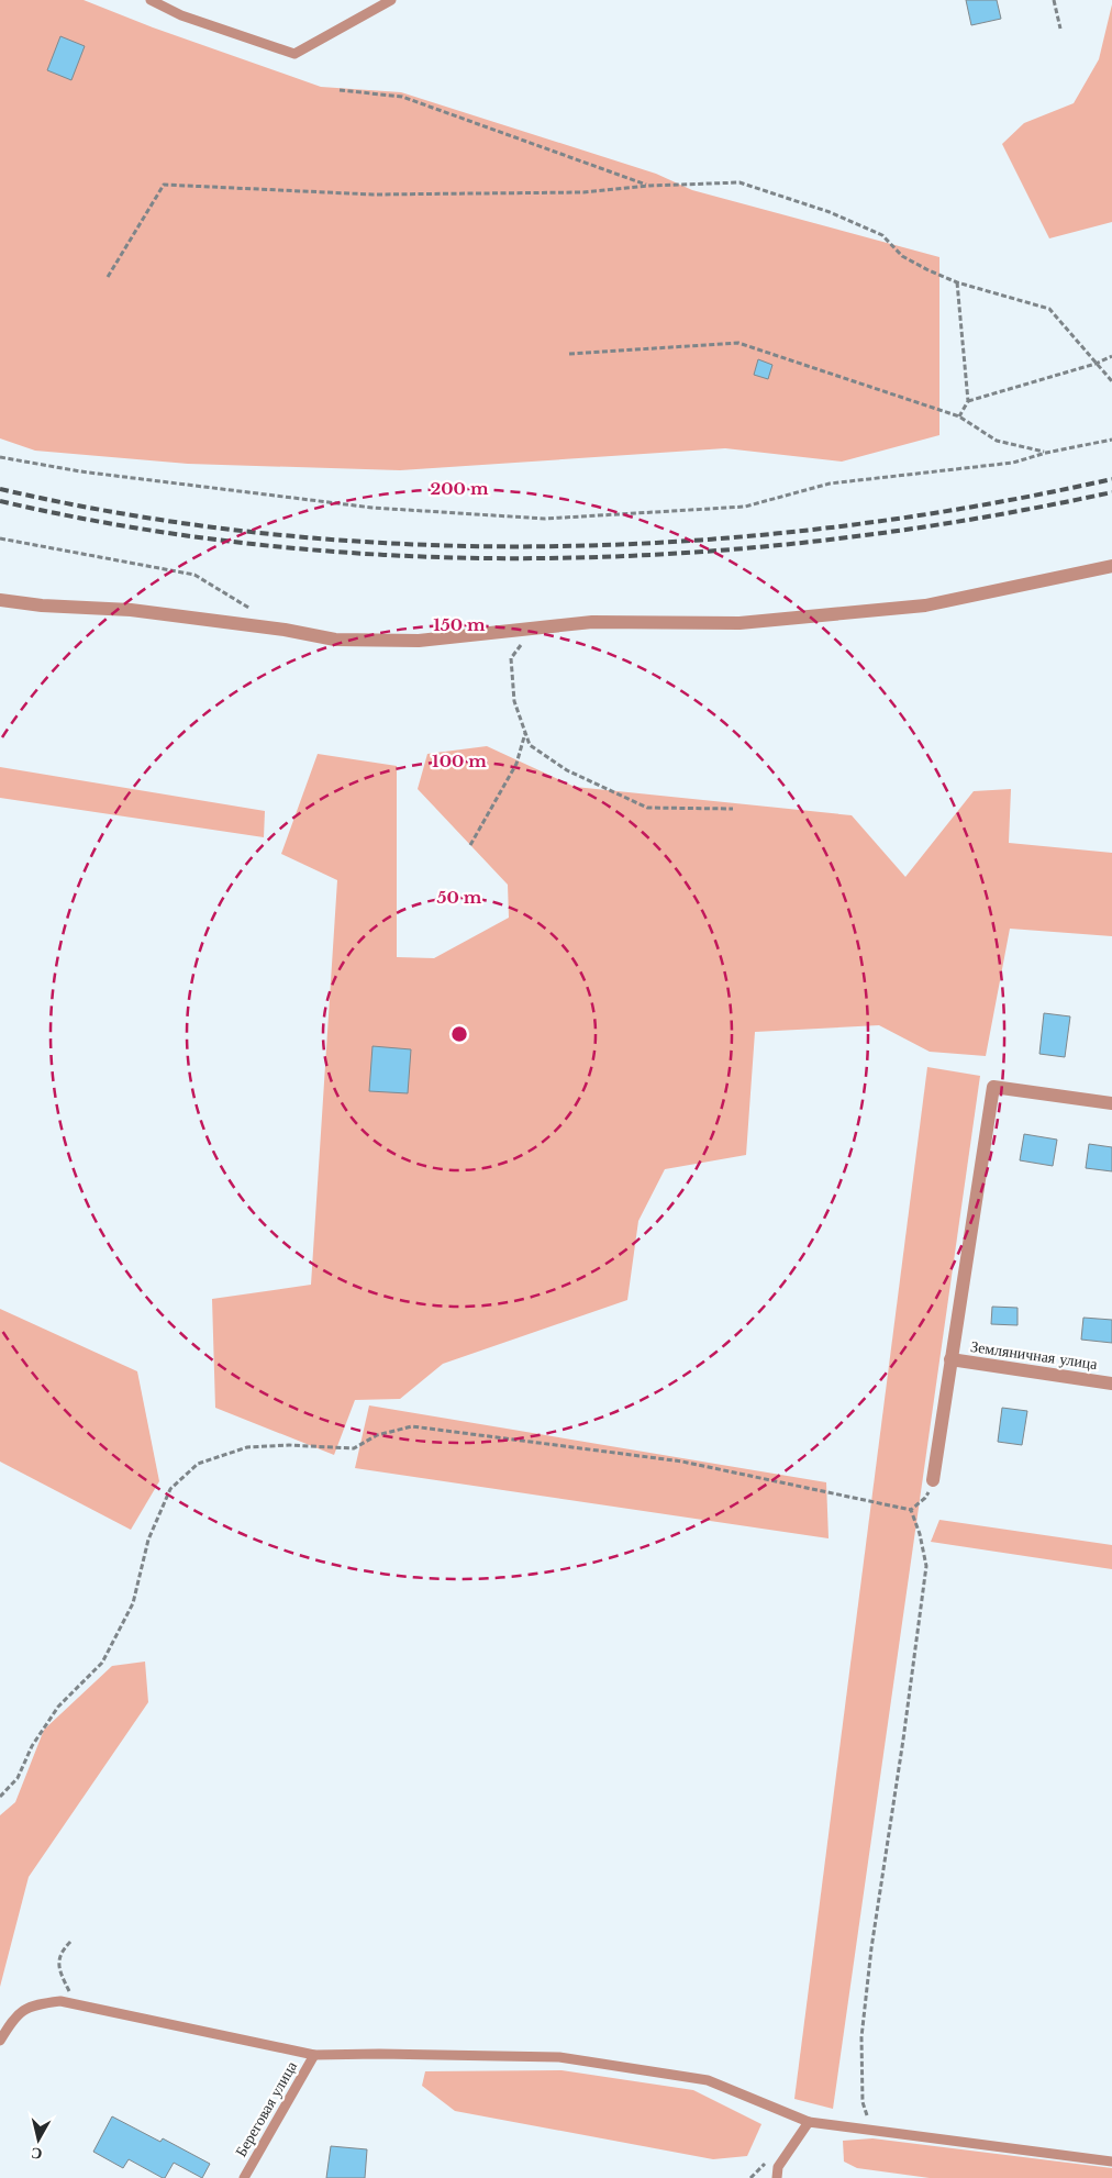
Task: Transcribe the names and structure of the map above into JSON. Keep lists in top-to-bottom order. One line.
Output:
{"streets":{"street":["Земляничная улица"],"lane":["Береговая улица"]},"north":"bottom","rings":["200 m","150 m","100 m","50 m"]}
